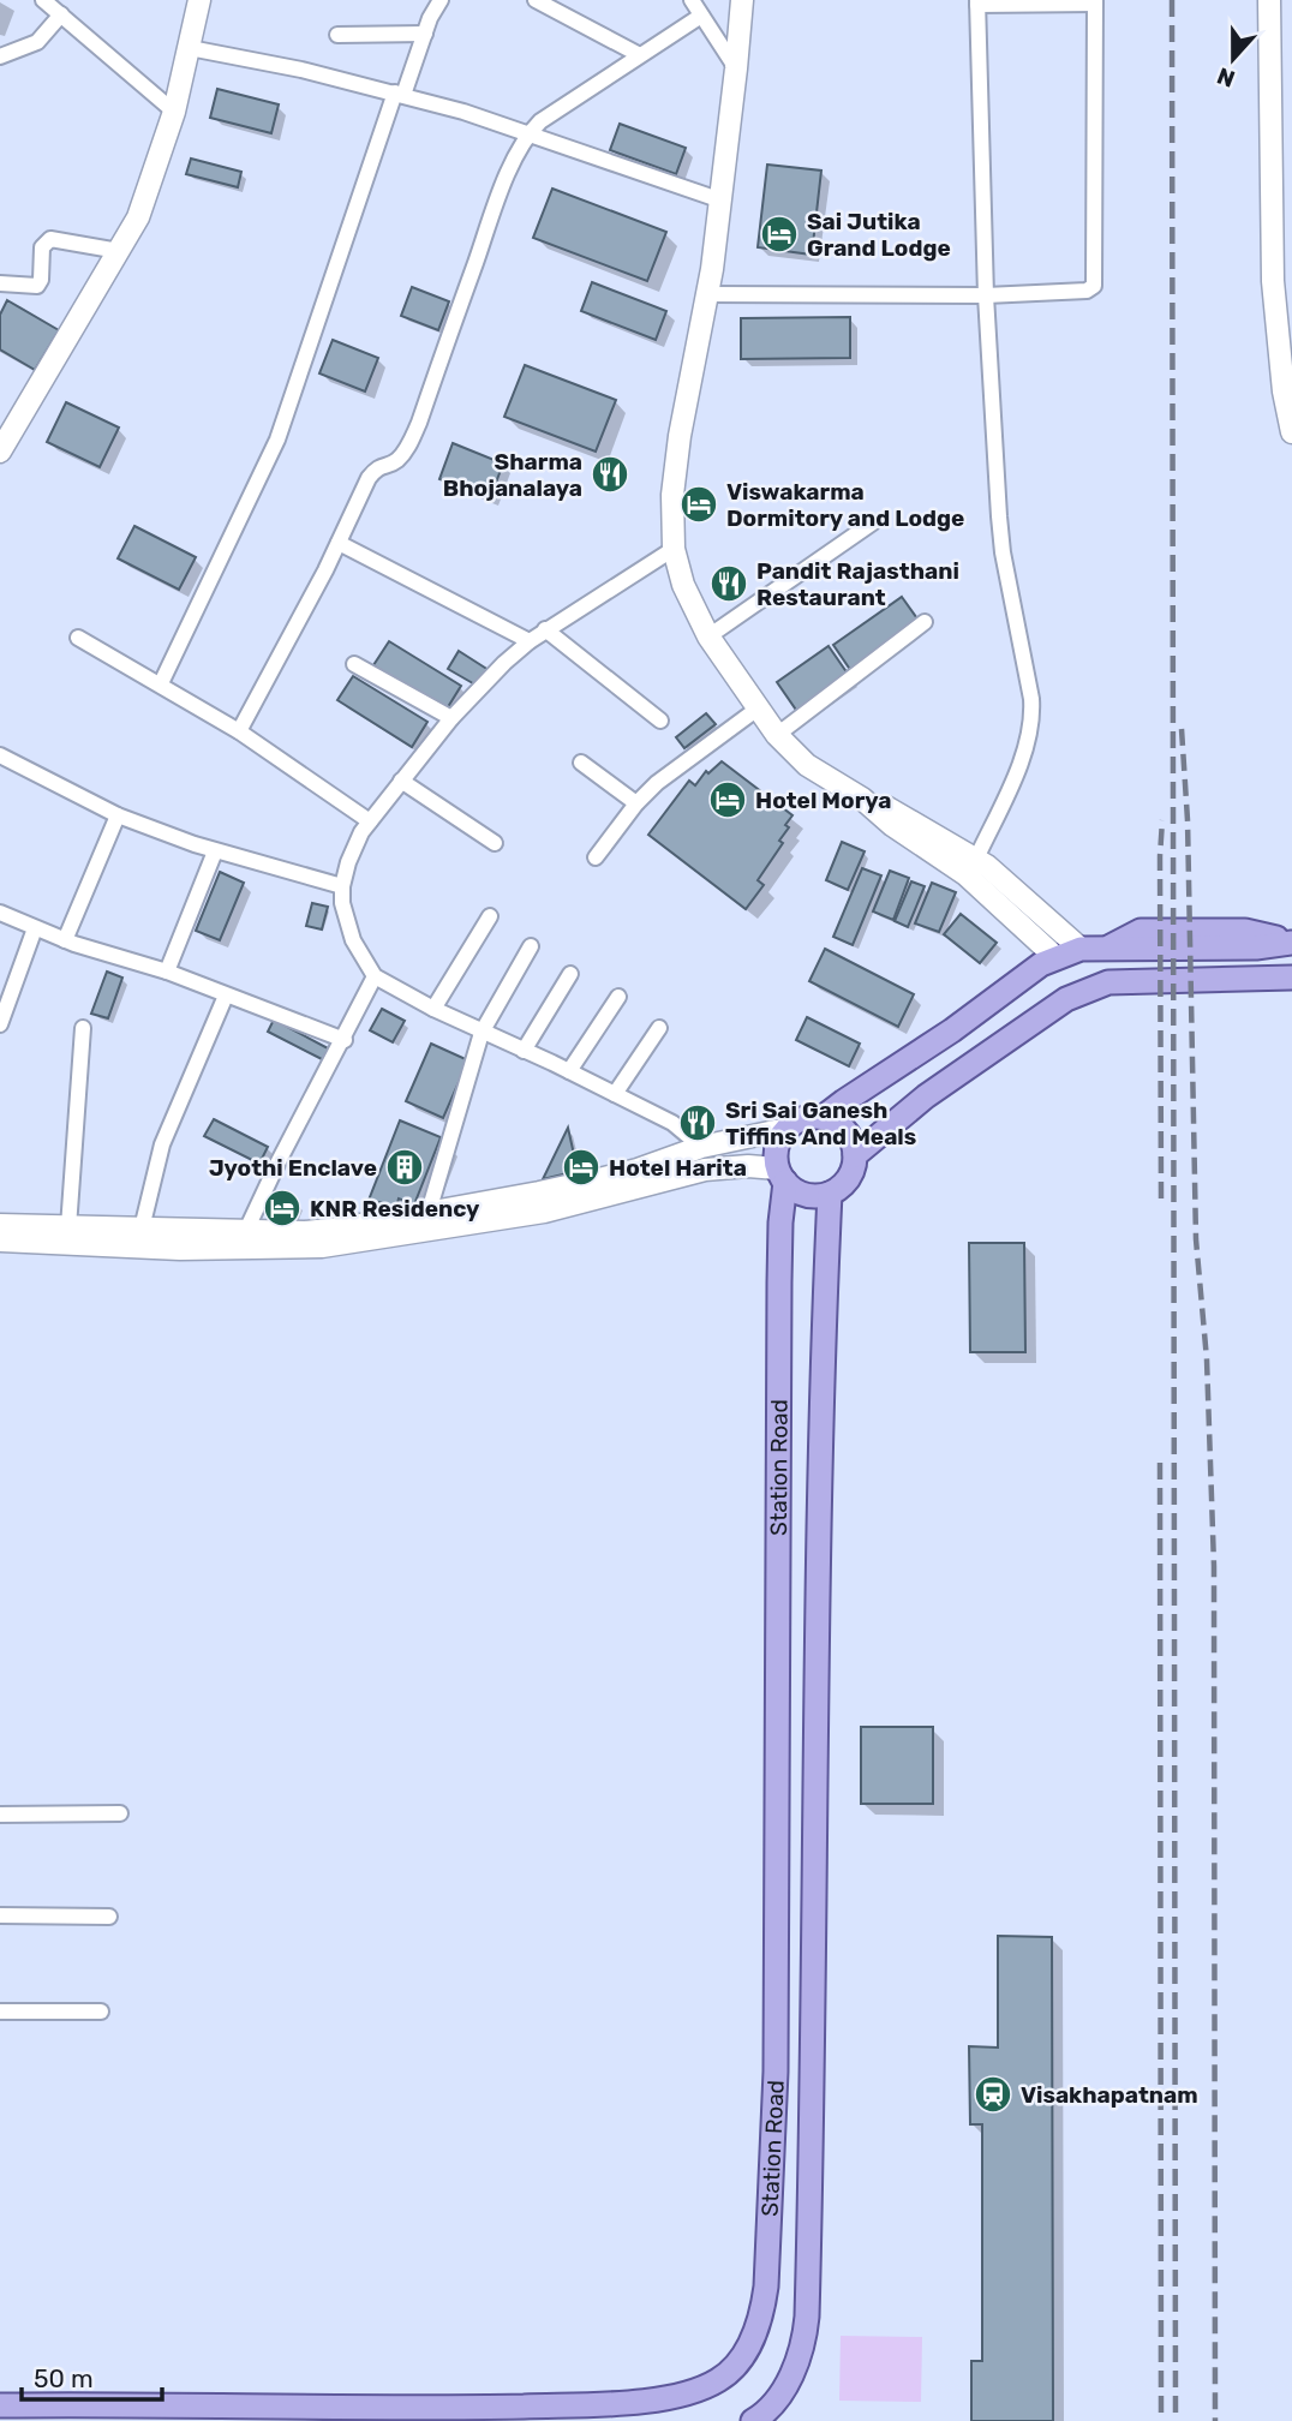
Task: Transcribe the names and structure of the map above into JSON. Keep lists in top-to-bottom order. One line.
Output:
{"streets":{"main road":["Station Road"]},"places":{"hotel":["Sai Jutika Grand Lodge","Viswakarma Dormitory and Lodge","Hotel Morya","Hotel Harita","KNR Residency"],"restaurant":["Sharma Bhojanalaya","Pandit Rajasthani Restaurant","Sri Sai Ganesh Tiffins And Meals"],"building":["Jyothi Enclave"],"station":["Visakhapatnam"]},"scale_bar":"50 m","north":"bottom"}
